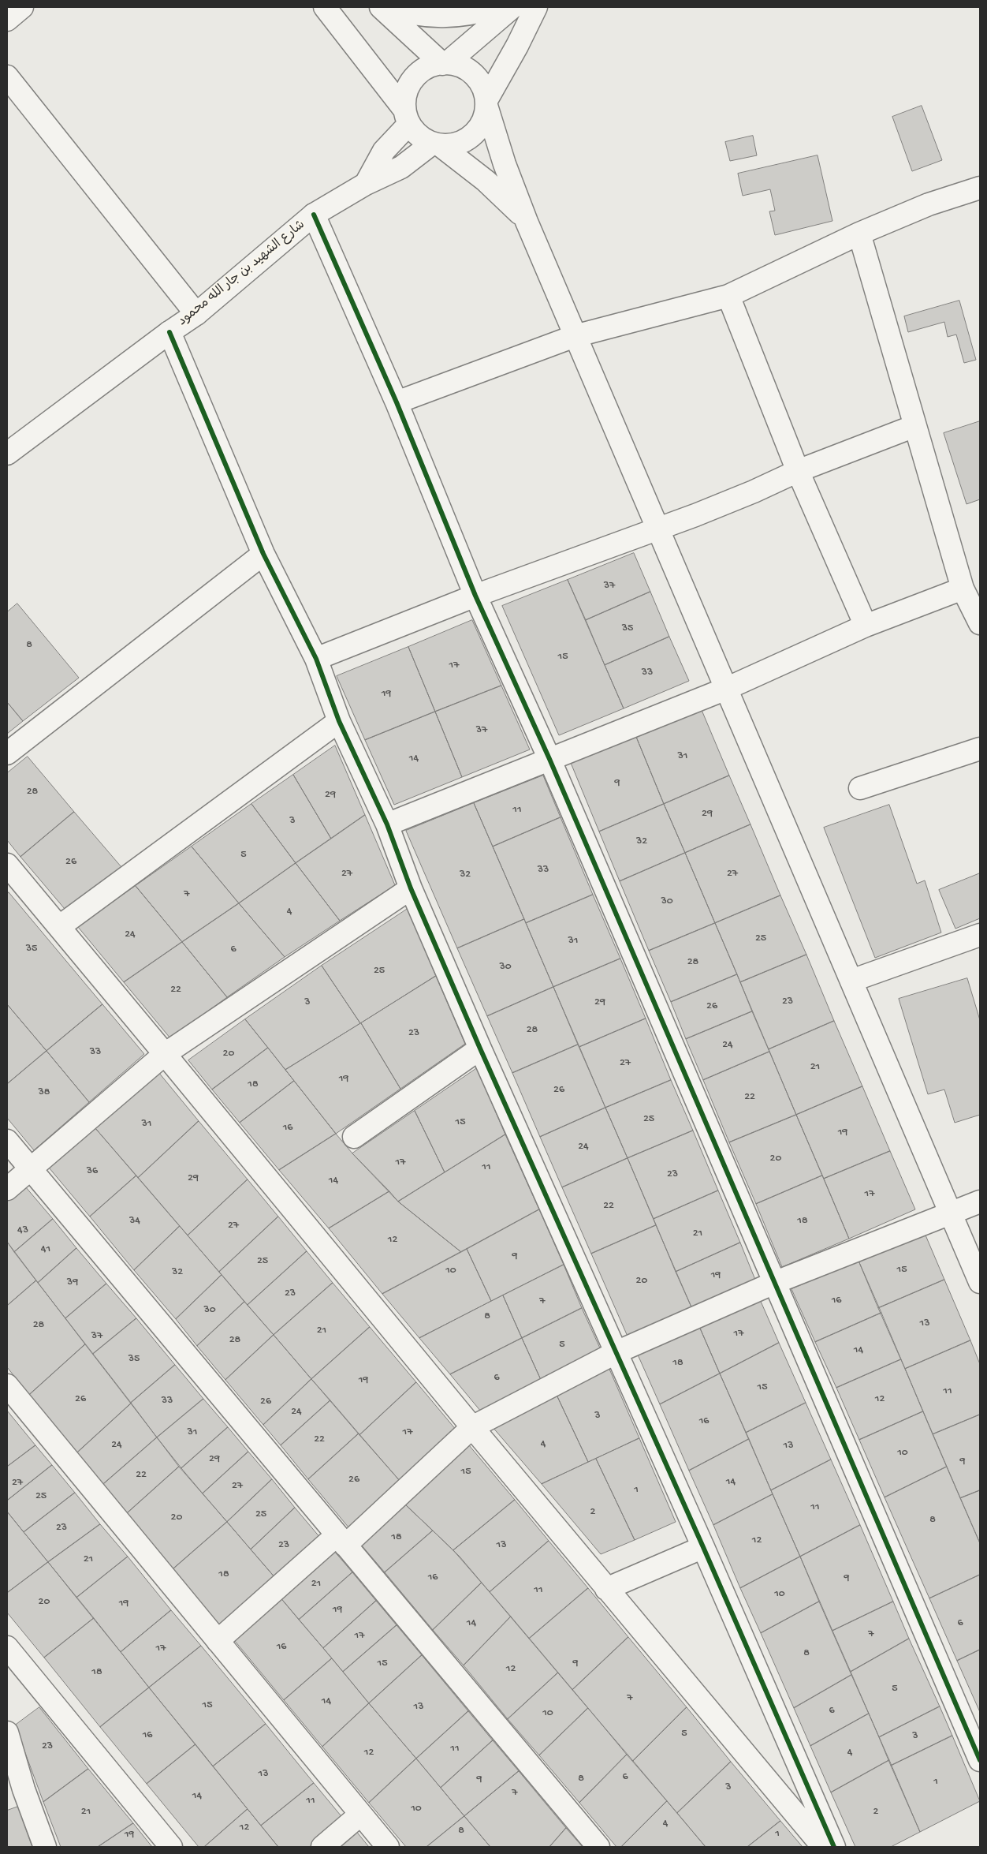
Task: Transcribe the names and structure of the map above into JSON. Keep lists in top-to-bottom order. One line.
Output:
{"streets":{"street":["شارع الشهيد بن جار الله محمود"]},"house_numbers":["37","35","8","15","17","33","19","37","31","14","9","28","29","11","29","3","32","5","26","33","27","27","32","7","30","4","24","25","31","35","6","28","30","25","22","23","3","29","26","28","23","24","33","20","27","21","19","18","26","38","22","25","15","31","16","19","24","20","17","11","36","23","29","14","17","22","34","18","27","43","21","12","41","9","25","15","10","32","19","20","39","23","16","7","30","8","13","28","21","17","37","28","5","14","35","18","6","19","15","11","26","12","33","26","24","3","16","31","17","22","4","24","13","10","29","9","15","22","26","14","27","27","1","25","11","2","25","20","8","23","18","12","23","13","21","18","16","9","21","11","10","20","19","19","14","6","7","17","16","17","8","15","9","12","18","5","7","14","15","13","6","10","5","16","3","23","11","12","4","13","6","8","9","1","3","7","14","11","10","21","2","4","12","8","1","19"]}
